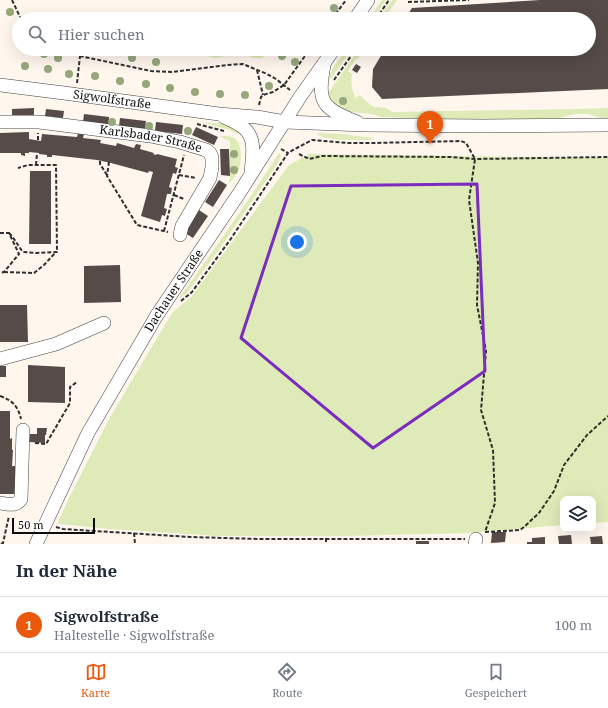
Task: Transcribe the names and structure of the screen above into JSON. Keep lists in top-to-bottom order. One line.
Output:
{"streets":{"street":["Sigwolfstraße","Karlsbader Straße","Dachauer Straße"]},"crossings":[["Sigwolfstraße","Dachauer Straße"]],"scale_bar":"50 m","page":{"search":"Hier suchen","pins":"1","scale":"50 m","heading":"In der Nähe","list":[{"mark":"1","name":"Sigwolfstraße","note":"Haltestelle · Sigwolfstraße","value":"100 m"}],"nav":["Karte","Route","Gespeichert"]}}
